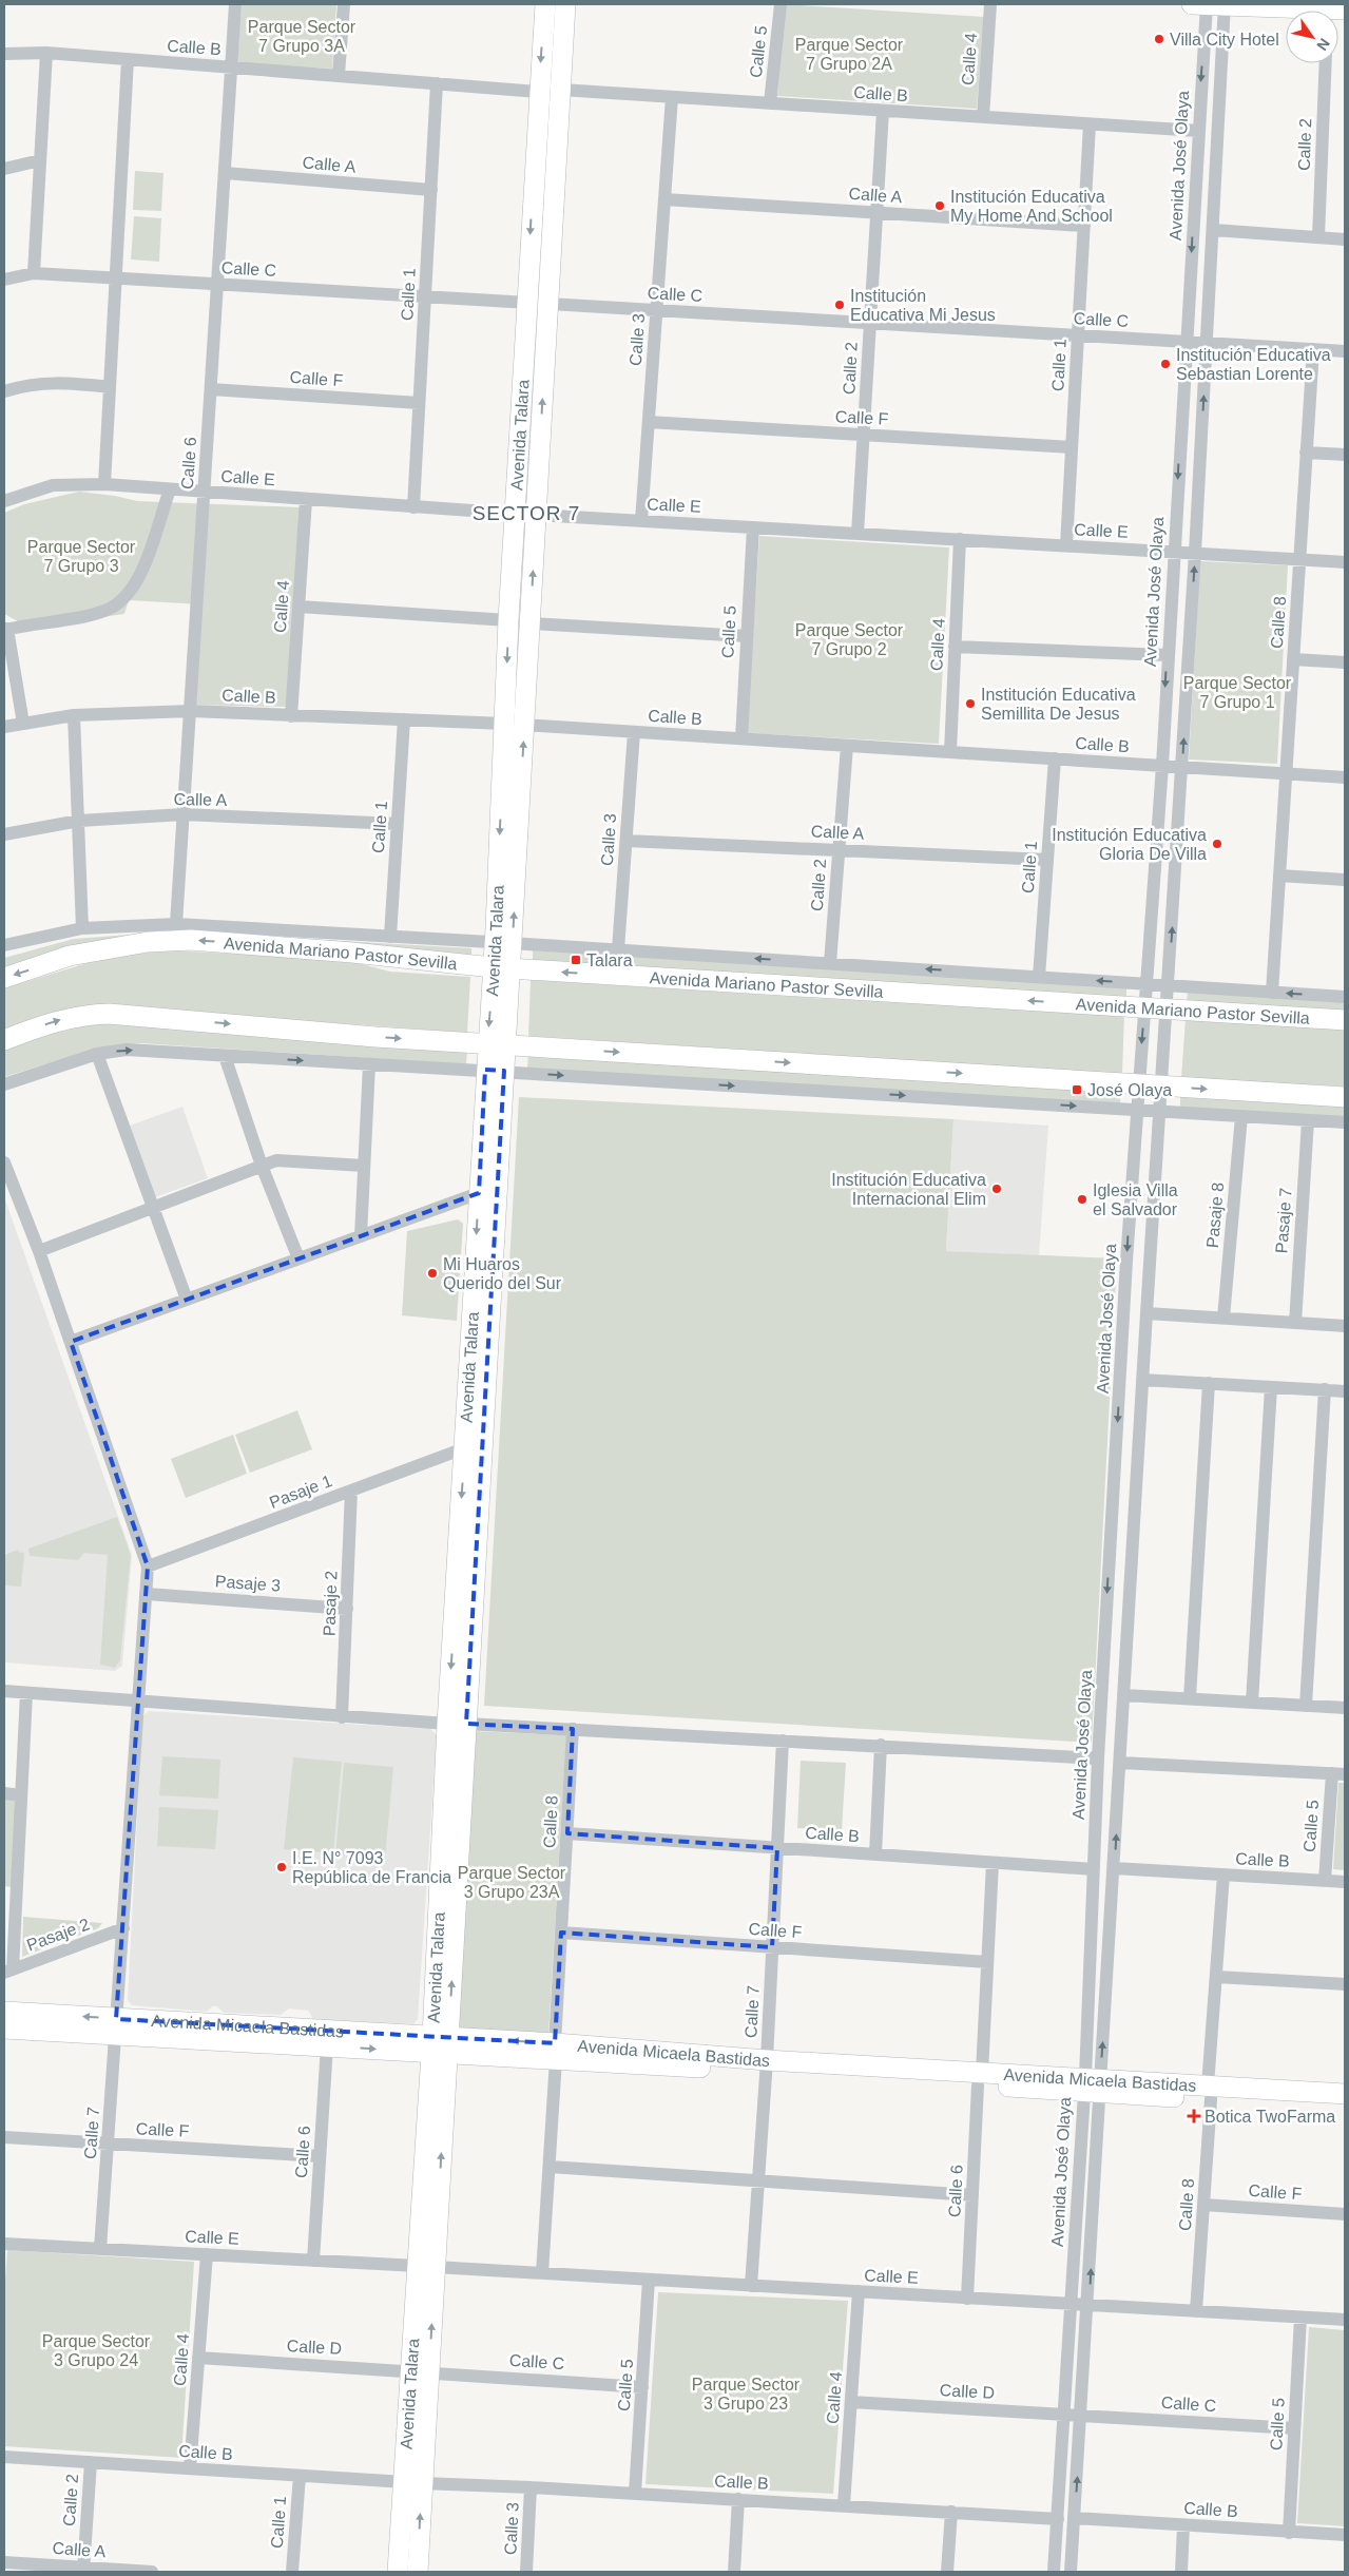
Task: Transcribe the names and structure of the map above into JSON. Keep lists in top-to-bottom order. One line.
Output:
{"streets":{"street":["Calle B","Calle 5","Calle 4","Calle 2","Calle A","Avenida José Olaya","Calle C","Calle 1","Calle 3","Calle F","Avenida Talara","Calle 6","Calle E","Calle 8","Avenida Mariano Pastor Sevilla","Pasaje 8","Pasaje 7","Pasaje 1","Pasaje 3","Pasaje 2","Calle 7","Avenida Micaela Bastidas","Calle D"]},"crossings":[["Calle B","Calle 5"],["Calle B","Calle 4"],["Calle B","Calle 2"],["Calle B","Avenida José Olaya"],["Calle B","Calle 1"],["Calle B","Calle 3"],["Calle B","Avenida Talara"],["Calle B","Calle 6"],["Calle B","Calle 8"],["Calle B","Calle 7"],["Calle 5","Calle C"],["Calle 5","Calle E"],["Calle 4","Calle E"],["Calle 4","Calle D"],["Calle 2","Calle A"],["Calle 2","Calle C"],["Calle 2","Calle F"],["Calle 2","Calle E"],["Calle 2","Avenida Mariano Pastor Sevilla"],["Calle A","Calle 1"],["Calle A","Calle 3"],["Calle A","Calle 6"],["Avenida José Olaya","Calle C"],["Avenida José Olaya","Calle E"],["Avenida José Olaya","Avenida Mariano Pastor Sevilla"],["Avenida José Olaya","Avenida Micaela Bastidas"],["Avenida José Olaya","Calle D"],["Calle C","Calle 1"],["Calle C","Calle 3"],["Calle C","Avenida Talara"],["Calle C","Calle 6"],["Calle C","Calle 8"],["Calle C","Calle D"],["Calle 1","Calle F"],["Calle 1","Calle E"],["Calle 1","Avenida Mariano Pastor Sevilla"],["Calle 3","Calle F"],["Calle 3","Calle E"],["Calle 3","Avenida Mariano Pastor Sevilla"],["Calle F","Calle 6"],["Calle F","Calle 8"],["Calle F","Calle 7"],["Avenida Talara","Calle E"],["Avenida Talara","Avenida Mariano Pastor Sevilla"],["Avenida Talara","Pasaje 1"],["Avenida Talara","Avenida Micaela Bastidas"],["Avenida Talara","Calle D"],["Calle 6","Calle E"],["Calle 6","Avenida Mariano Pastor Sevilla"],["Calle 6","Avenida Micaela Bastidas"],["Calle E","Calle 8"],["Calle E","Calle 7"],["Calle 8","Avenida Mariano Pastor Sevilla"],["Calle 8","Avenida Micaela Bastidas"],["Pasaje 1","Pasaje 2"],["Pasaje 1","Calle 7"],["Pasaje 3","Pasaje 2"],["Pasaje 3","Calle 7"],["Pasaje 2","Calle 7"],["Calle 7","Avenida Micaela Bastidas"]],"districts":["SECTOR 7"],"parks":["Parque Sector 7 Grupo 3A","Parque Sector 7 Grupo 2A","Parque Sector 7 Grupo 3","Parque Sector 7 Grupo 2","Parque Sector 7 Grupo 1","Parque Sector 3 Grupo 23A","Parque Sector 3 Grupo 24","Parque Sector 3 Grupo 23"],"places":{"other":["Villa City Hotel","Institución Educativa My Home And School","Institución Educativa Mi Jesus","Institución Educativa Sebastian Lorente","Institución Educativa Semillita De Jesus","Institución Educativa Gloria De Villa","Institución Educativa Internacional Elim","Iglesia Villa el Salvador","Mi Huaros Querido del Sur","I.E. N° 7093 República de Francia"],"transit":["Talara","José Olaya"],"health":["Botica TwoFarma"]},"north":"bottom right"}
